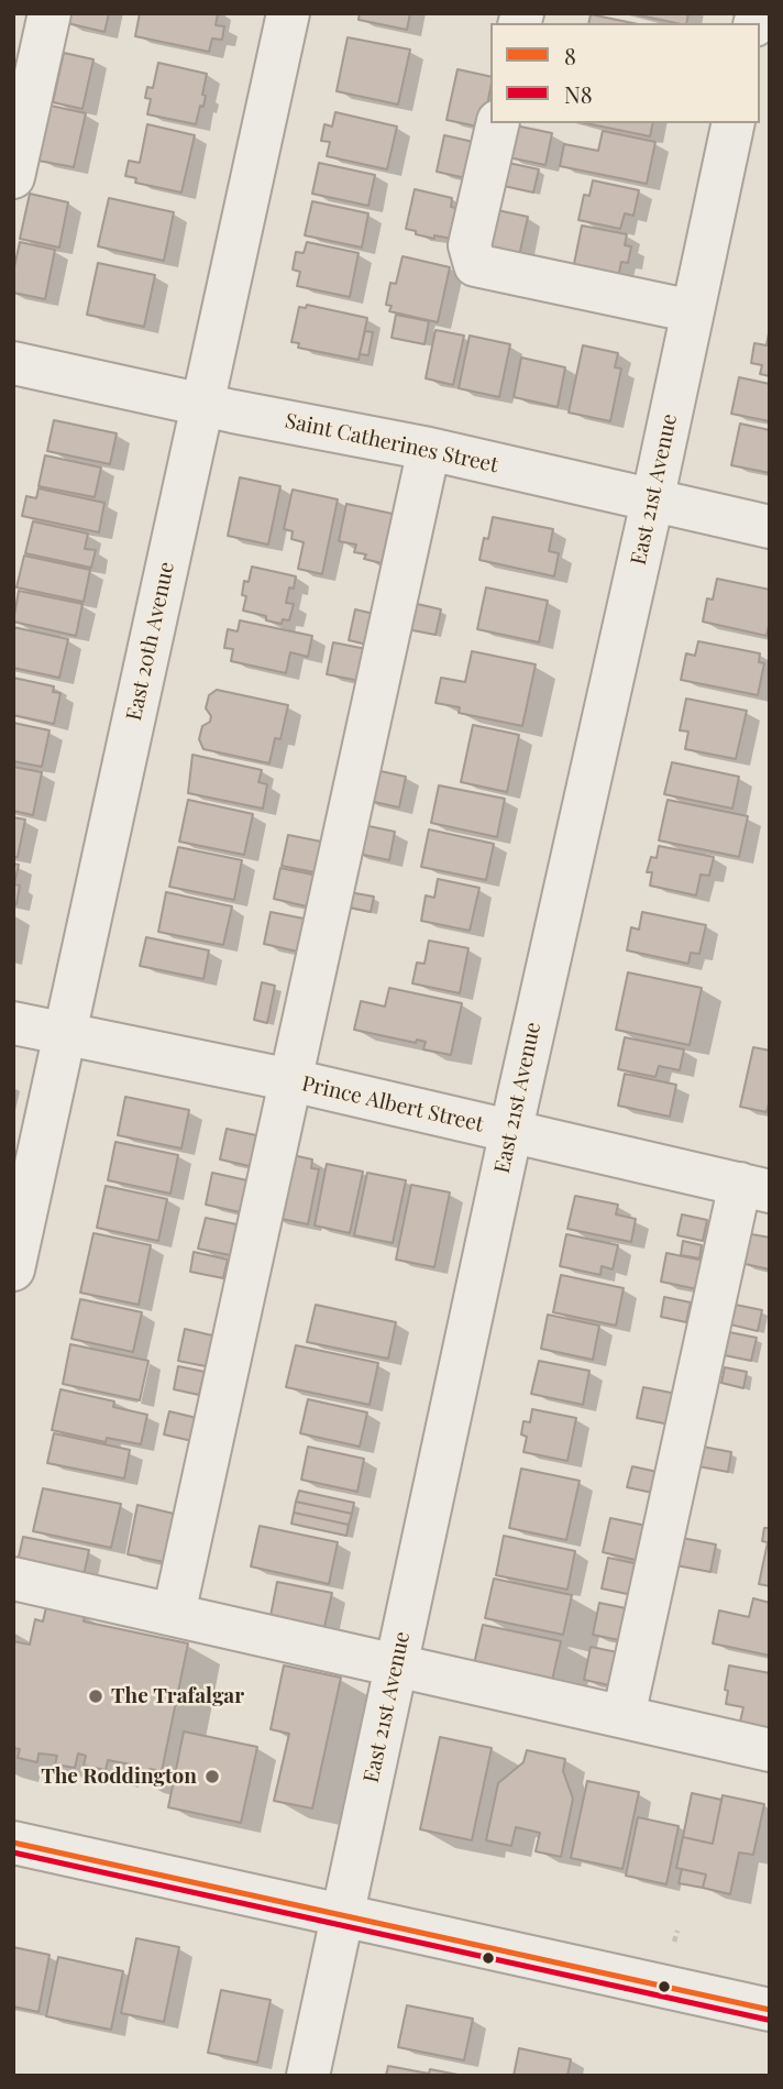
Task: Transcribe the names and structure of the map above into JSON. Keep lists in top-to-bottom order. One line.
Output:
{"streets":{"street":["Saint Catherines Street","East 21st Avenue","East 20th Avenue","Prince Albert Street"]},"crossings":[["Saint Catherines Street","East 21st Avenue"],["Saint Catherines Street","East 20th Avenue"],["East 21st Avenue","Prince Albert Street"],["East 20th Avenue","Prince Albert Street"]],"places":["The Trafalgar","The Roddington"],"lines":["transit line 8","transit line N8"],"legend":["8","N8"]}
